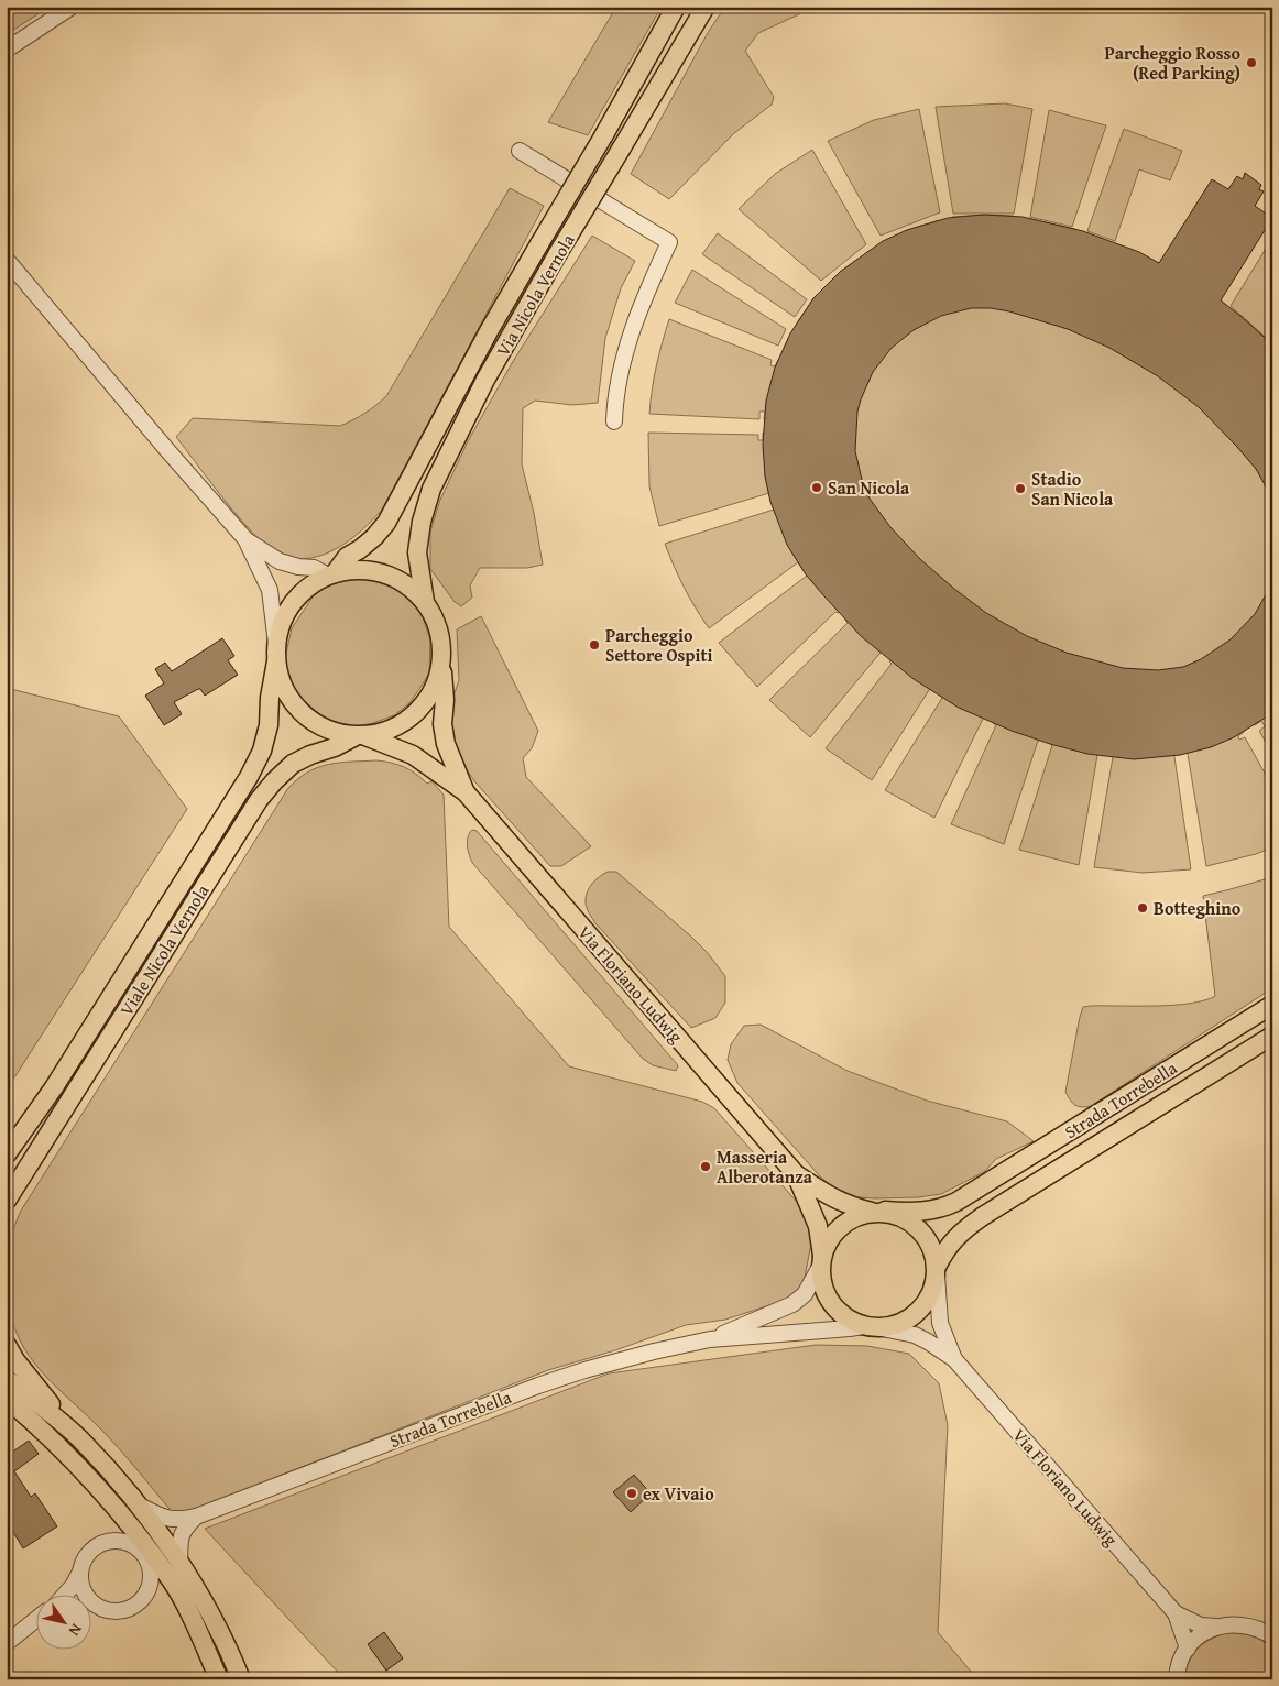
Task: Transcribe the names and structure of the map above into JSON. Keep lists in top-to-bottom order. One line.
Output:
{"streets":{"main road":["Via Nicola Vernola","Viale Nicola Vernola","Via Floriano Ludwig","Strada Torrebella"]},"crossings":[["Via Nicola Vernola","Viale Nicola Vernola"]],"places":["Parcheggio Rosso (Red Parking)","San Nicola","Stadio San Nicola","Parcheggio Settore Ospiti","Botteghino","Masseria Alberotanza","ex Vivaio"],"north":"bottom right"}
